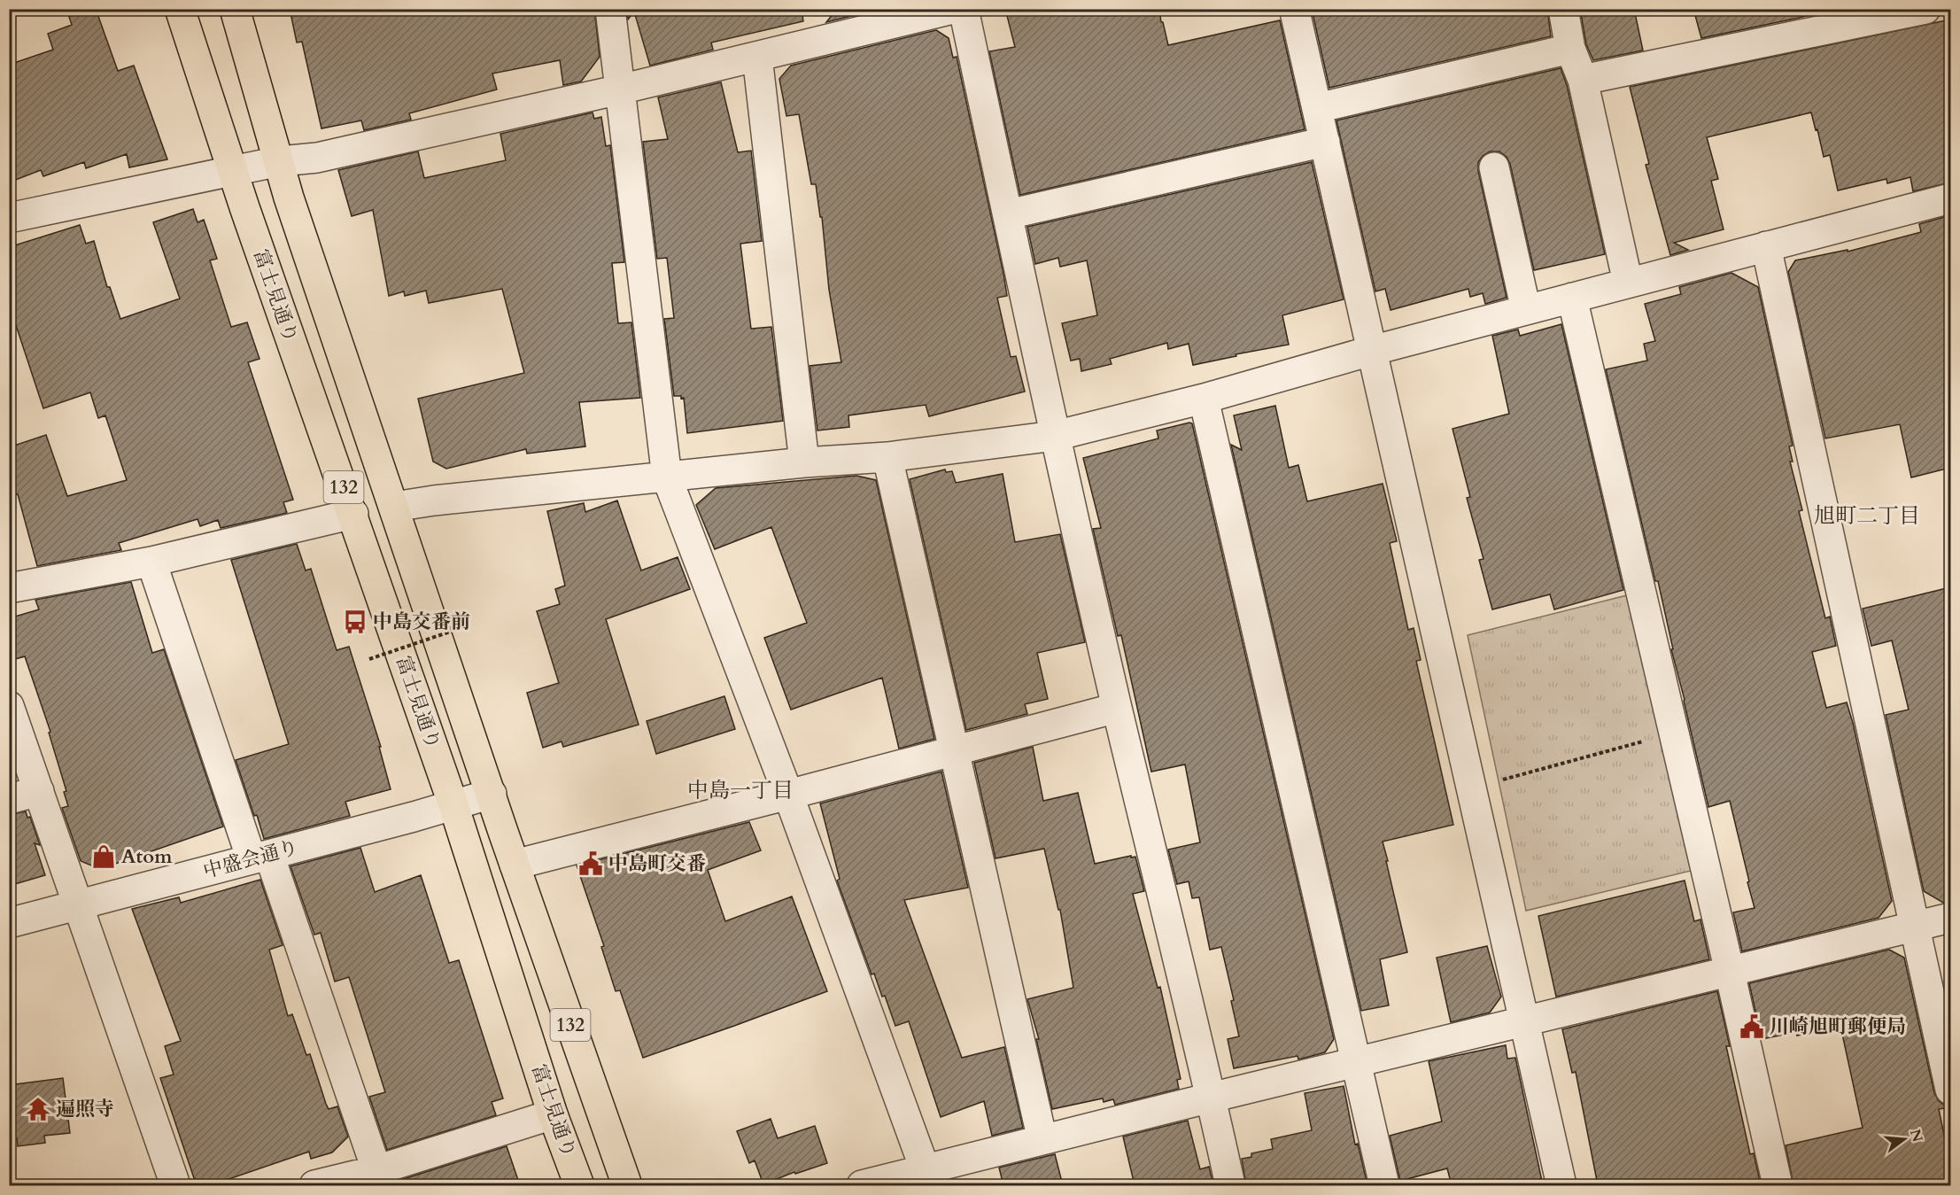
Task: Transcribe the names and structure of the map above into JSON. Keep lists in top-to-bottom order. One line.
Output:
{"streets":{"highway":["富士見通り","132"],"street":["中盛会通り"]},"crossings":[["富士見通り","中盛会通り"]],"districts":["旭町二丁目","中島一丁目"],"places":{"bus stop":["中島交番前"],"shop":["Atom"],"public building":["中島町交番","川崎旭町郵便局"],"temple":["遍照寺"]},"north":"right"}
